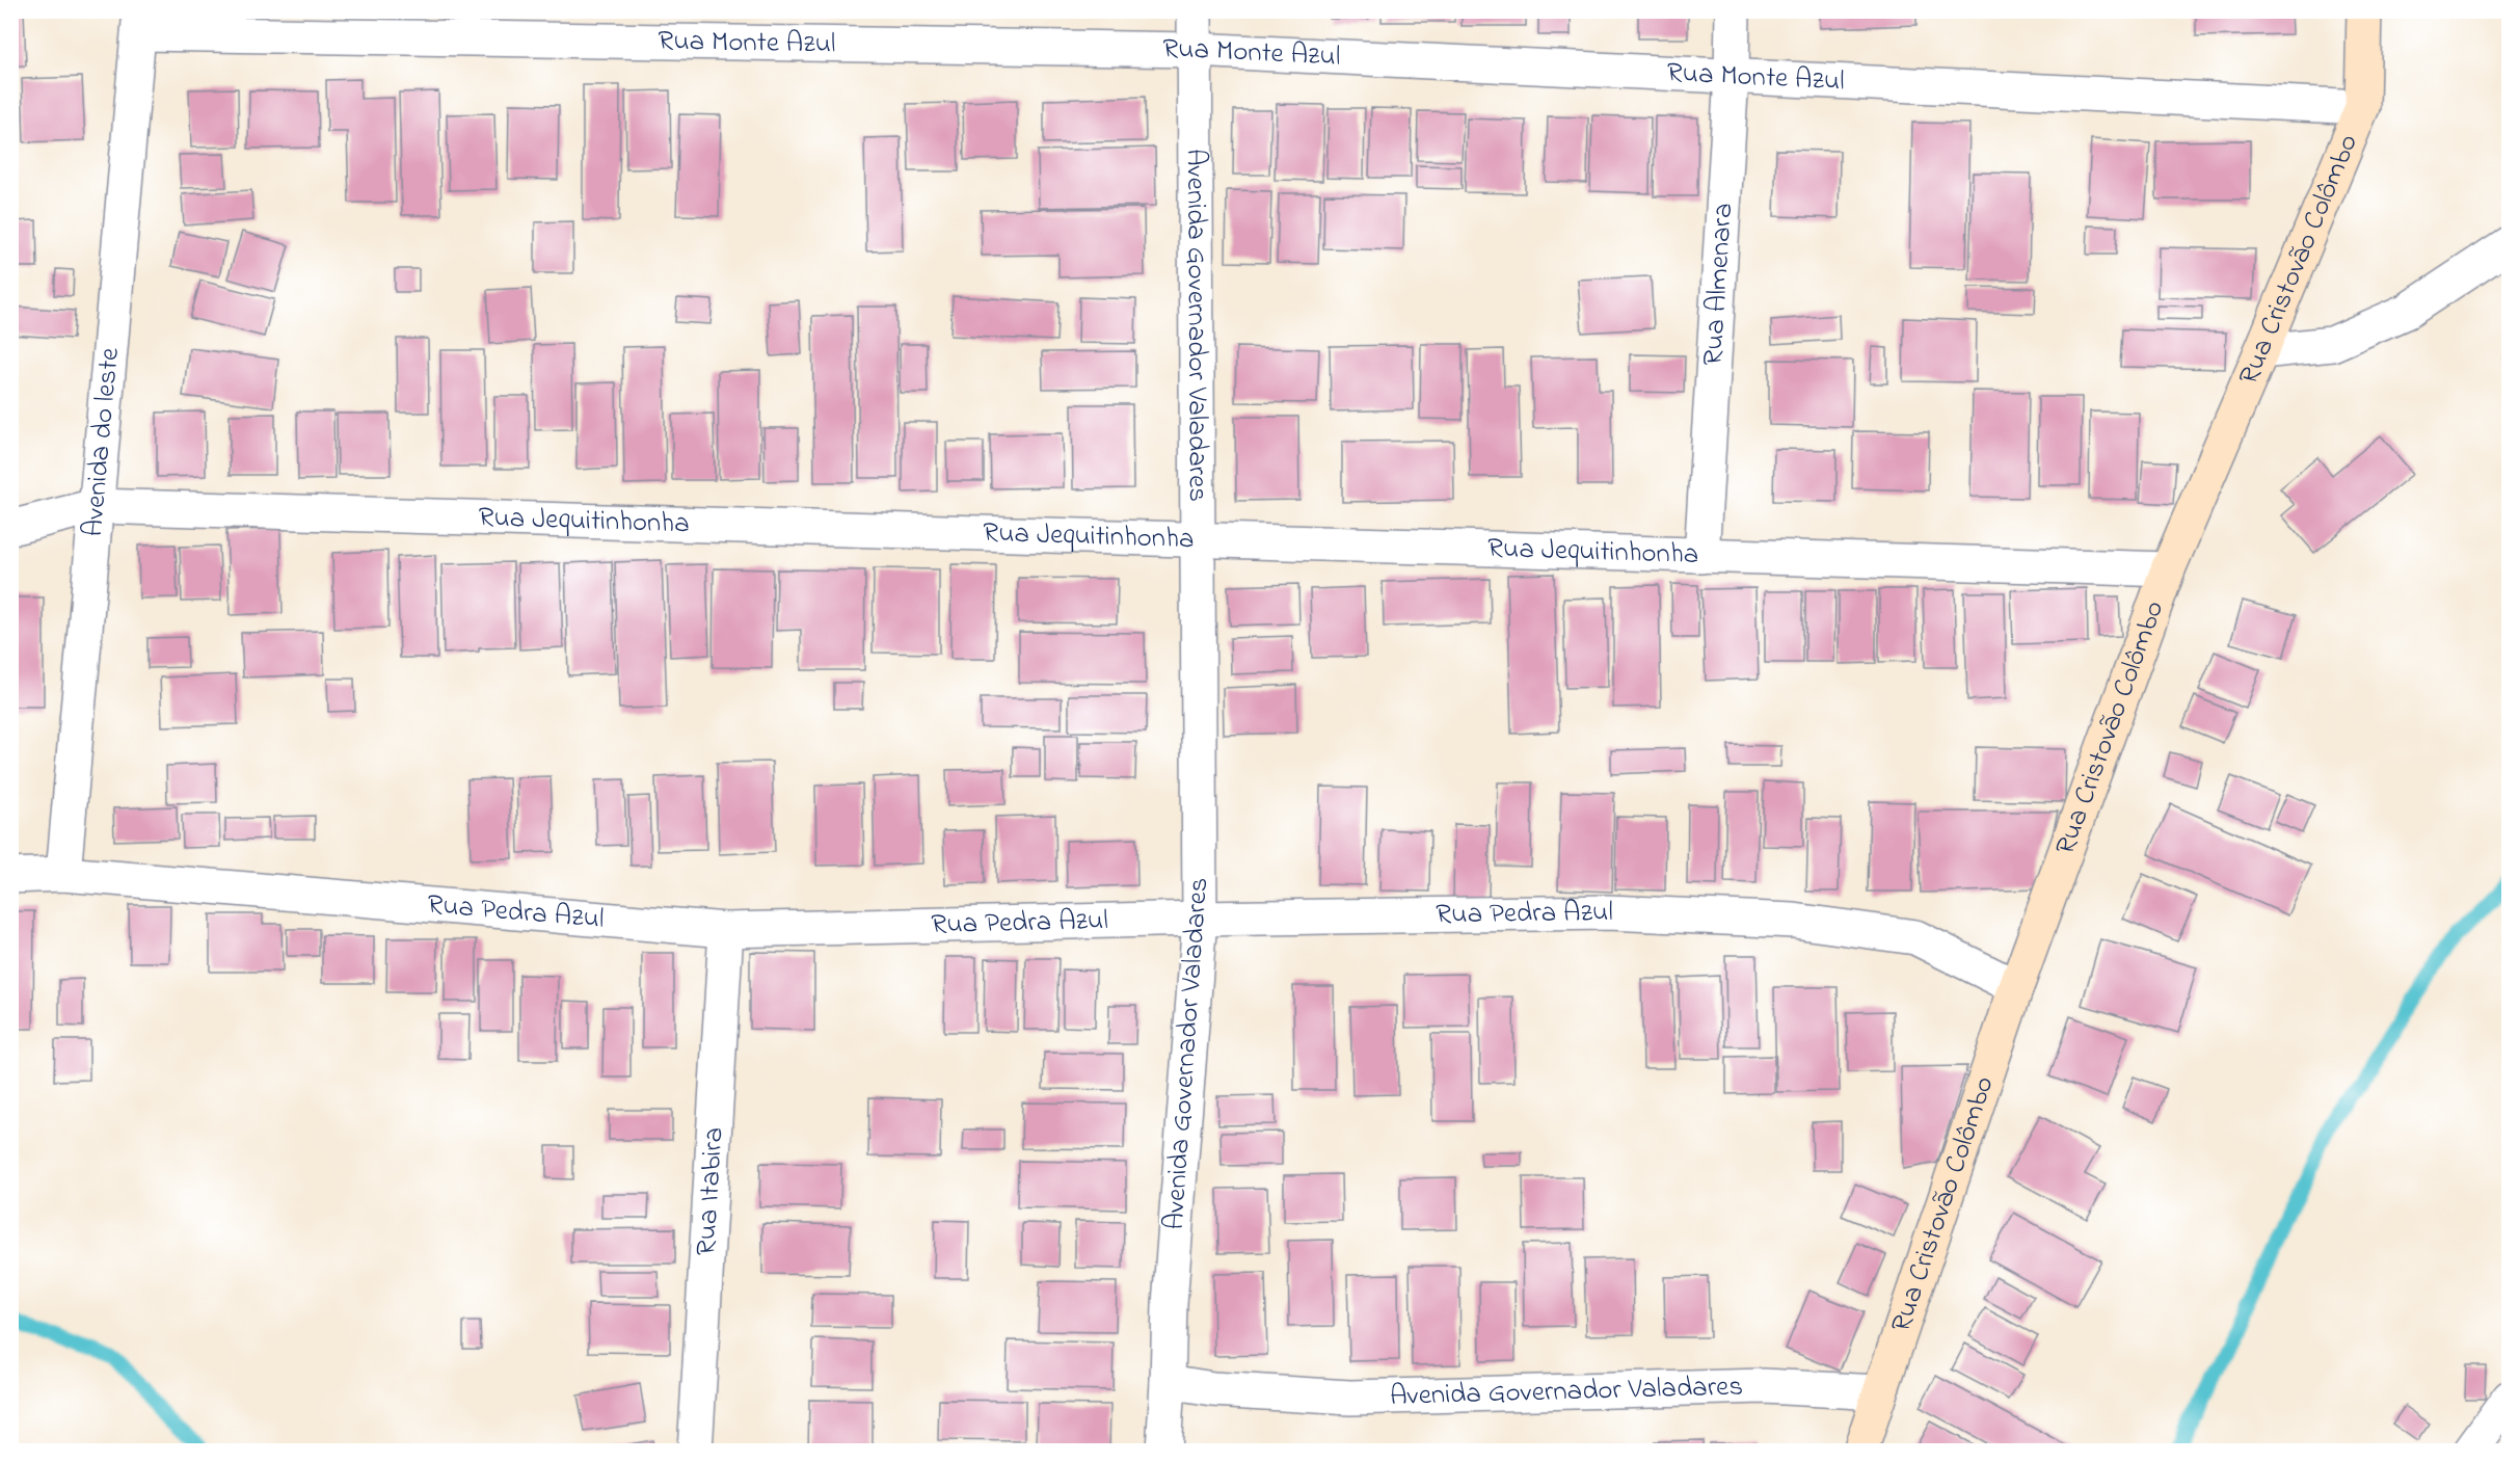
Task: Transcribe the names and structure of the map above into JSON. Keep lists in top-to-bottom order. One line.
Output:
{"streets":{"street":["Rua Monte Azul","Rua Cristovão Colômbo","Rua Almenara","Avenida Governador Valadares","Avenida do leste","Rua Jequitinhonha","Rua Pedra Azul","Rua Itabira"]},"crossings":[["Rua Monte Azul","Rua Cristovão Colômbo"],["Rua Monte Azul","Rua Almenara"],["Rua Monte Azul","Avenida Governador Valadares"],["Rua Monte Azul","Avenida do leste"],["Rua Cristovão Colômbo","Avenida Governador Valadares"],["Rua Cristovão Colômbo","Rua Jequitinhonha"],["Rua Cristovão Colômbo","Rua Pedra Azul"],["Rua Almenara","Rua Jequitinhonha"],["Avenida Governador Valadares","Rua Jequitinhonha"],["Avenida Governador Valadares","Rua Pedra Azul"],["Avenida do leste","Rua Jequitinhonha"],["Avenida do leste","Rua Pedra Azul"],["Rua Pedra Azul","Rua Itabira"]]}
